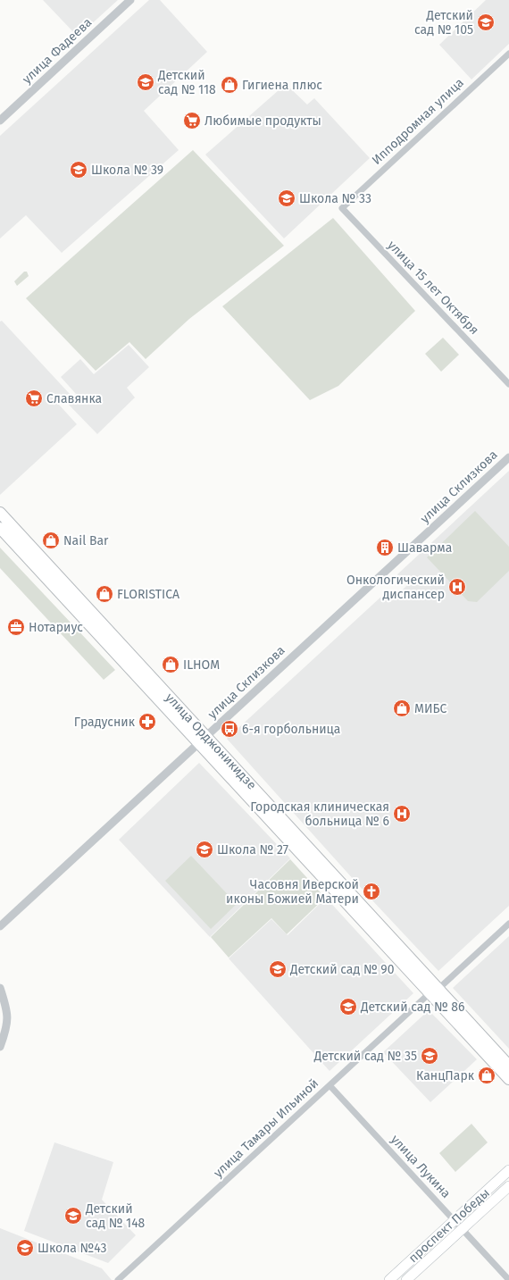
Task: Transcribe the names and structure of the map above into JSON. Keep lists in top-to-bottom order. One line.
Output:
{"streets":{"main road":["улица Орджоникидзе","проспект Победы"],"street":["улица Фадеева","Ипподромная улица","улица 15 лет Октября","улица Склизкова","улица Тамары Ильиной","улица Лукина"]},"crossings":[["Ипподромная улица","улица 15 лет Октября"],["улица Склизкова","улица Орджоникидзе"],["улица Орджоникидзе","улица Тамары Ильиной"],["улица Тамары Ильиной","улица Лукина"],["улица Лукина","проспект Победы"]],"places":{"school or university":["Детский сад № 105","Детский сад № 118","Школа № 39","Школа № 33","Школа № 27","Детский сад № 90","Детский сад № 86","Детский сад № 35","Детский сад № 148","Школа №43"],"shop":["Гигиена плюс","Nail Bar","FLORISTICA","ILHOM","МИБС","КанцПарк"],"supermarket":["Любимые продукты","Славянка"],"building":["Шаварма"],"hospital":["Онкологический диспансер","Городская клиническая больница № 6"],"office":["Нотариус"],"pharmacy":["Градусник"],"bus stop":["6-я горбольница"],"church":["Часовня Иверской иконы Божией Матери"]}}
